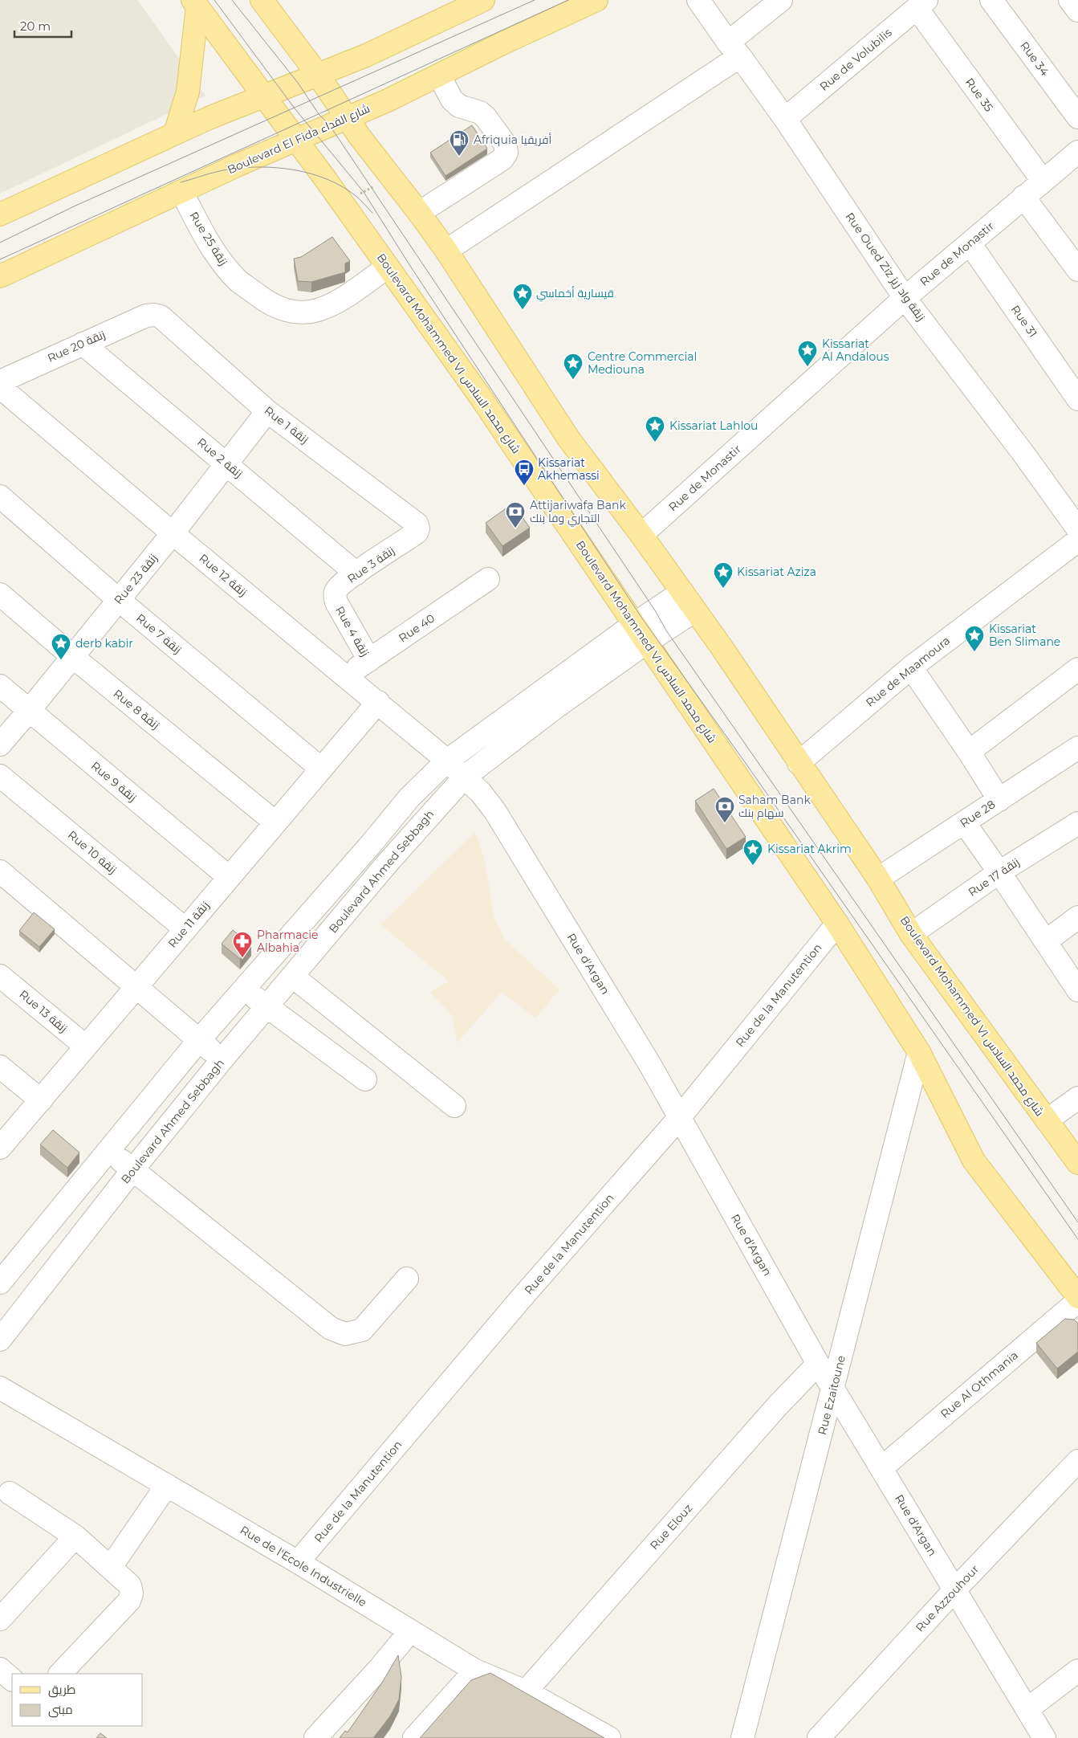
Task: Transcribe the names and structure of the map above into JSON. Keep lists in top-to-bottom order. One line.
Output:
{"streets":{"main road":["Boulevard El Fida شارع الفداء","Boulevard Mohammed VI شارع محمد السادس"],"street":["Rue 34","Rue de Volubilis","Rue 35","Rue 25 زنقة","Rue de Monastir","Rue Oued Ziz زنقة واد زيز","Rue 31","Rue 20 زنقة","Rue 1 زنقة","Rue 2 زنقة","Rue 3 زنقة","Rue 12 زنقة","Rue 23 زنقة","Rue 40","Rue 4 زنقة","Rue 7 زنقة","Rue de Maamoura","Rue 8 زنقة","Rue 9 زنقة","Rue 28","Rue 10 زنقة","Boulevard Ahmed Sebbagh","Rue 17 زنقة","Rue 11 زنقة","Rue d'Argan","Rue de la Manutention","Rue 13 زنقة","Rue Al Othmania","Rue Ezaitoune","Rue Elouz","Rue de l'Ecole Industrielle","Rue Azzouhour"]},"crossings":[["Rue de Volubilis","Rue 35"],["Rue de Volubilis","Rue Oued Ziz زنقة واد زيز"],["Rue 35","Rue de Monastir"],["Boulevard El Fida شارع الفداء","Rue 25 زنقة"],["Boulevard El Fida شارع الفداء","Boulevard Mohammed VI شارع محمد السادس"],["Rue 25 زنقة","Boulevard Mohammed VI شارع محمد السادس"],["Rue de Monastir","Rue Oued Ziz زنقة واد زيز"],["Rue de Monastir","Rue 31"],["Rue de Monastir","Boulevard Mohammed VI شارع محمد السادس"],["Rue 20 زنقة","Rue 1 زنقة"],["Rue 20 زنقة","Rue 2 زنقة"],["Boulevard Mohammed VI شارع محمد السادس","Rue de Maamoura"],["Boulevard Mohammed VI شارع محمد السادس","Rue 28"],["Boulevard Mohammed VI شارع محمد السادس","Boulevard Ahmed Sebbagh"],["Boulevard Mohammed VI شارع محمد السادس","Rue 17 زنقة"],["Boulevard Mohammed VI شارع محمد السادس","Rue de la Manutention"],["Boulevard Mohammed VI شارع محمد السادس","Rue Ezaitoune"],["Rue 1 زنقة","Rue 3 زنقة"],["Rue 1 زنقة","Rue 23 زنقة"],["Rue 2 زنقة","Rue 3 زنقة"],["Rue 2 زنقة","Rue 23 زنقة"],["Rue 3 زنقة","Rue 4 زنقة"],["Rue 12 زنقة","Rue 23 زنقة"],["Rue 12 زنقة","Rue 40"],["Rue 12 زنقة","Boulevard Ahmed Sebbagh"],["Rue 12 زنقة","Rue 11 زنقة"],["Rue 12 زنقة","Rue d'Argan"],["Rue 23 زنقة","Rue 7 زنقة"],["Rue 23 زنقة","Rue 8 زنقة"],["Rue 23 زنقة","Rue 9 زنقة"],["Rue 40","Rue 4 زنقة"],["Rue 7 زنقة","Rue 11 زنقة"],["Rue 8 زنقة","Rue 11 زنقة"],["Rue 9 زنقة","Rue 11 زنقة"],["Rue 10 زنقة","Rue 11 زنقة"],["Boulevard Ahmed Sebbagh","Rue d'Argan"],["Rue 11 زنقة","Rue 13 زنقة"],["Rue d'Argan","Rue de la Manutention"],["Rue d'Argan","Rue Al Othmania"],["Rue d'Argan","Rue Ezaitoune"],["Rue d'Argan","Rue Elouz"],["Rue d'Argan","Rue Azzouhour"],["Rue de la Manutention","Rue de l'Ecole Industrielle"],["Rue Elouz","Rue de l'Ecole Industrielle"]],"places":{"fuel station":["Afriquia أفريقيا"],"place":["قيسارية أخماسي","Kissariat Al Andalous","Centre Commercial Mediouna","Kissariat Lahlou","Kissariat Aziza","Kissariat Ben Slimane","derb kabir","Kissariat Akrim"],"bus stop":["Kissariat Akhemassi"],"bank":["Attijariwafa Bank التجاري وفا بنك","Saham Bank سهام بنك"],"pharmacy":["Pharmacie Albahia"]},"legend":["طريق","مبنى"],"scale_bar":"20 m"}
